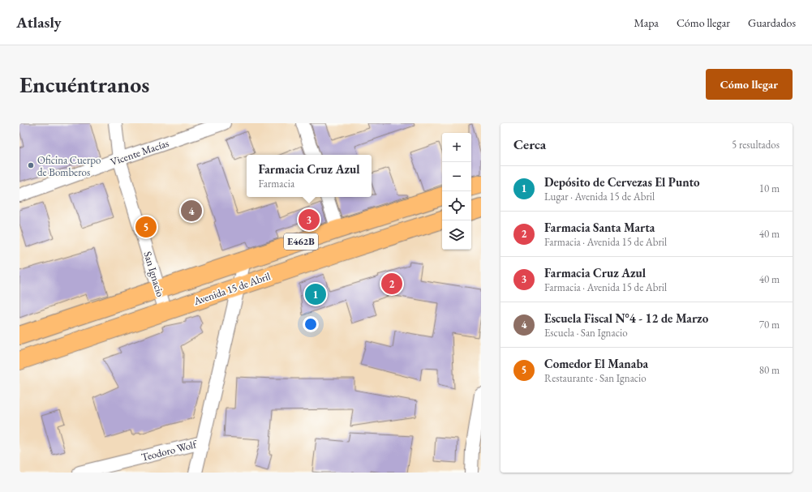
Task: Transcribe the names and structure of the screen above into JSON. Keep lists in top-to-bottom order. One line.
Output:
{"streets":{"main road":["E462B","Avenida 15 de Abril"],"street":["Vicente Macías","San Ignacio","Teodoro Wolf"]},"crossings":[["Vicente Macías","San Ignacio"],["E462B","San Ignacio"],["San Ignacio","Avenida 15 de Abril"]],"places":["Oficina Cuerpo de Bomberos"],"page":{"header":"Atlasly","nav":["Mapa","Cómo llegar","Guardados"],"buttons":"Cómo llegar","title":"Encuéntranos","heading":["Cerca","5 resultados"],"map_buttons":["+","−"],"popup":["Farmacia Cruz Azul","Farmacia"],"list":[{"mark":"1","name":"Depósito de Cervezas El Punto","note":"Lugar · Avenida 15 de Abril","value":"10 m"},{"mark":"2","name":"Farmacia Santa Marta","note":"Farmacia · Avenida 15 de Abril","value":"40 m"},{"mark":"3","name":"Farmacia Cruz Azul","note":"Farmacia · Avenida 15 de Abril","value":"40 m"},{"mark":"4","name":"Escuela Fiscal N°4 - 12 de Marzo","note":"Escuela · San Ignacio","value":"70 m"},{"mark":"5","name":"Comedor El Manaba","note":"Restaurante · San Ignacio","value":"80 m"}],"pins":["4","3","5","2","1"]}}
